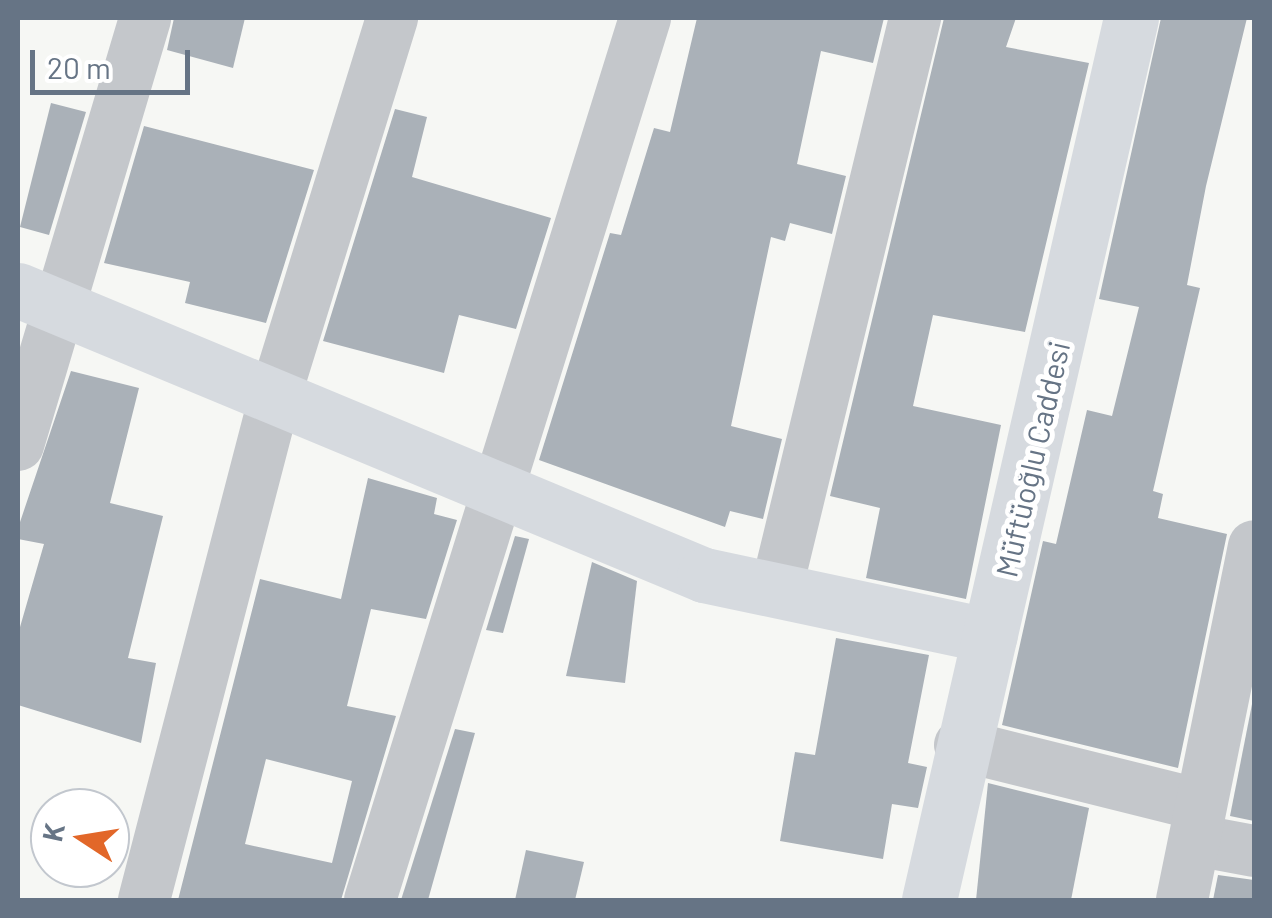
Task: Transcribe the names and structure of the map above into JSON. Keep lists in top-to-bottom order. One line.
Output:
{"streets":{"street":["Müftüoğlu Caddesi"]},"scale_bar":"20 m","north":"left"}
